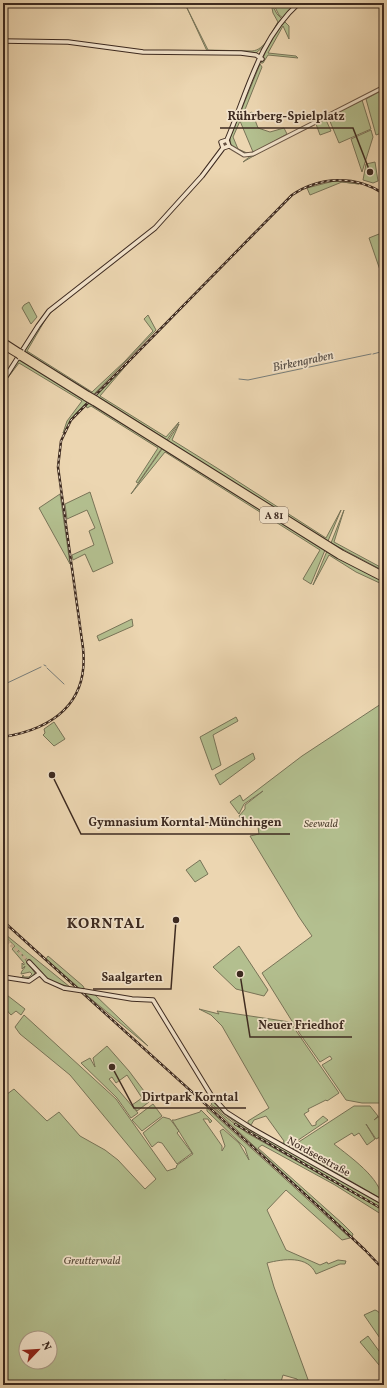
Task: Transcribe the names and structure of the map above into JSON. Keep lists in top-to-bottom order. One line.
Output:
{"streets":{"highway":["A 81"],"main road":["Nordseestraße"]},"districts":["KORNTAL"],"water":["Birkengraben"],"parks":["Seewald","Greutterwald"],"places":["Rührberg-Spielplatz","Gymnasium Korntal-Münchingen","Saalgarten","Neuer Friedhof","Dirtpark Korntal"],"north":"top right"}
